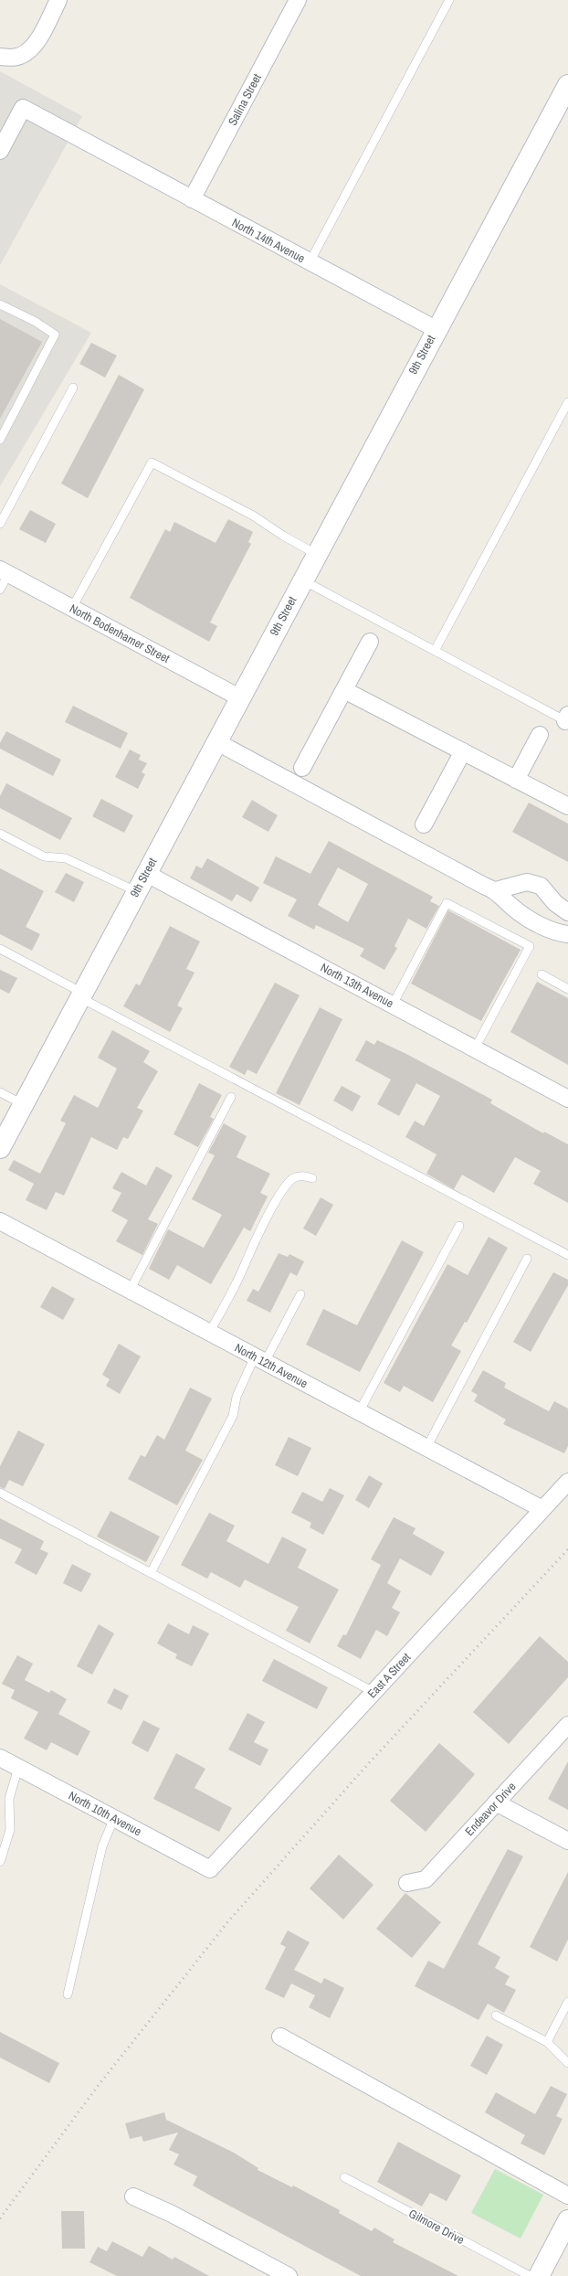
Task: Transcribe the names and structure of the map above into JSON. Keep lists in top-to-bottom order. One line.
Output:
{"streets":{"street":["Salina Street","North 14th Avenue","9th Street","North Bodenhamer Street","North 13th Avenue","North 12th Avenue","East A Street","Endeavor Drive","North 10th Avenue"],"lane":["Gilmore Drive"]},"crossings":[["Salina Street","North 14th Avenue"],["North 14th Avenue","9th Street"],["9th Street","North Bodenhamer Street"],["9th Street","North 13th Avenue"],["North 12th Avenue","East A Street"],["East A Street","North 10th Avenue"]]}
